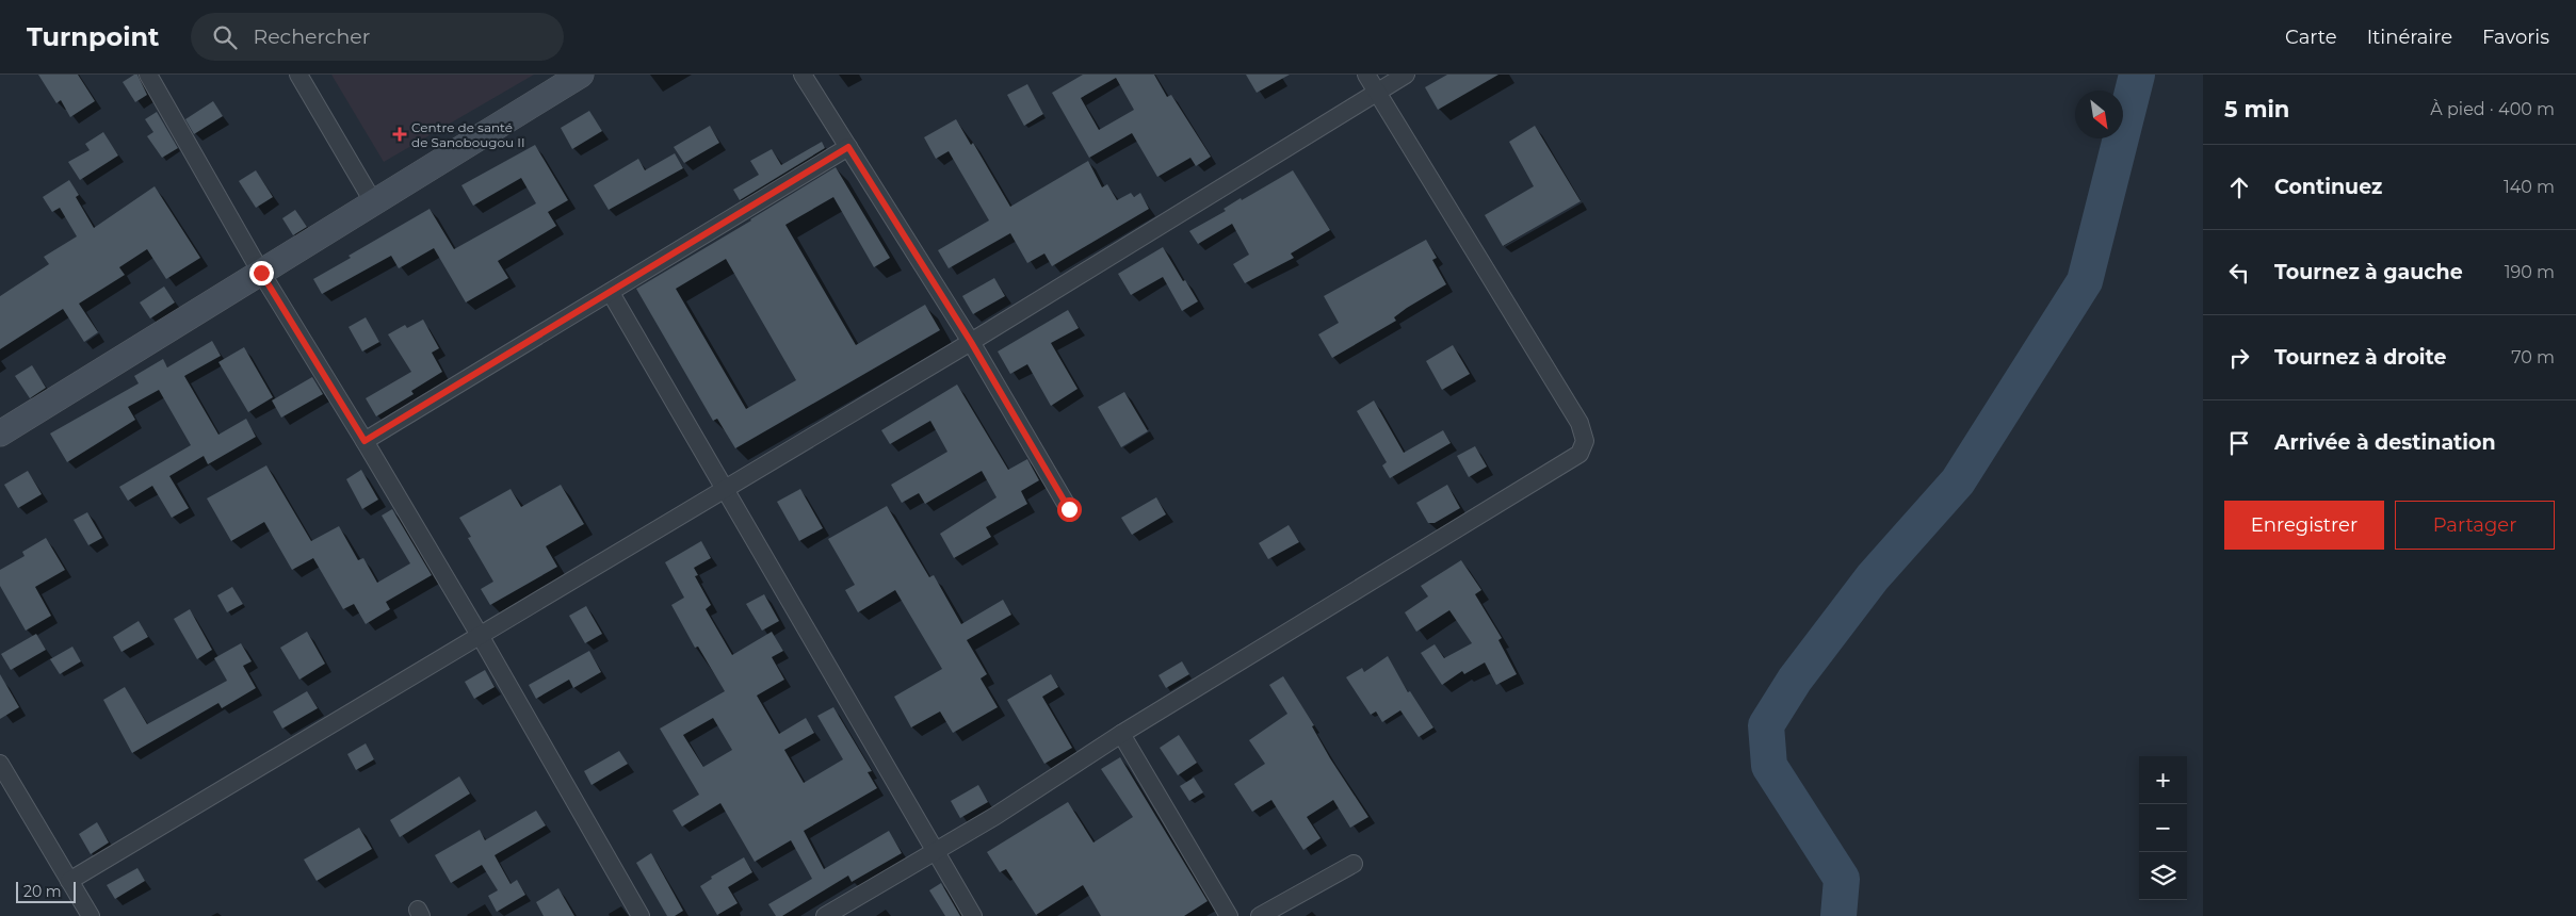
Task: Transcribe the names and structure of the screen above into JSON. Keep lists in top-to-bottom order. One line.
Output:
{"places":{"health":["Centre de santé de Sanobougou II"]},"scale_bar":"20 m","north":"bottom right","page":{"header":"Turnpoint","search":"Rechercher","nav":["Carte","Itinéraire","Favoris"],"heading":["5 min","À pied · 400 m"],"list":[["Continuez","140 m"],["Tournez à gauche","190 m"],["Tournez à droite","70 m"],"Arrivée à destination"],"buttons":["Enregistrer","Partager"],"map_buttons":["+","−"],"scale":"20 m"}}
